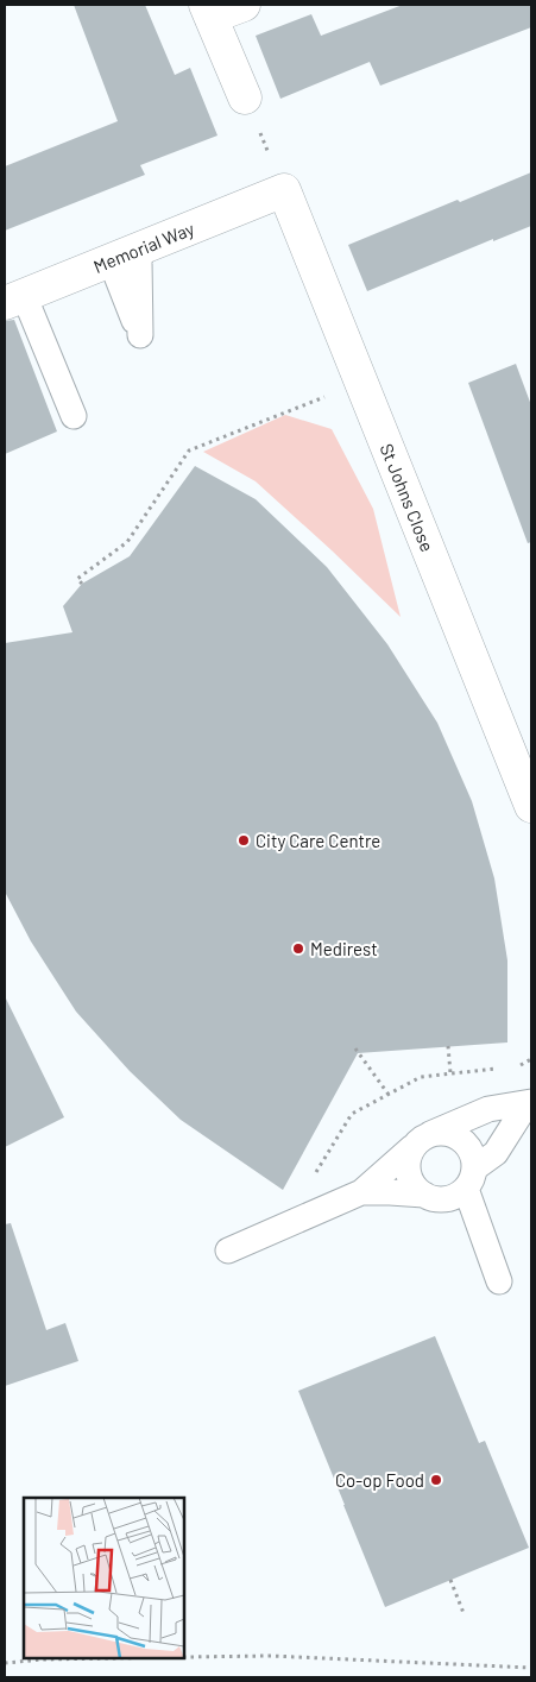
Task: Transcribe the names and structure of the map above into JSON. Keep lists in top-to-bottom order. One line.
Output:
{"streets":{"street":["Memorial Way","St Johns Close"]},"crossings":[["Memorial Way","St Johns Close"]],"places":["City Care Centre","Medirest","Co-op Food"]}
